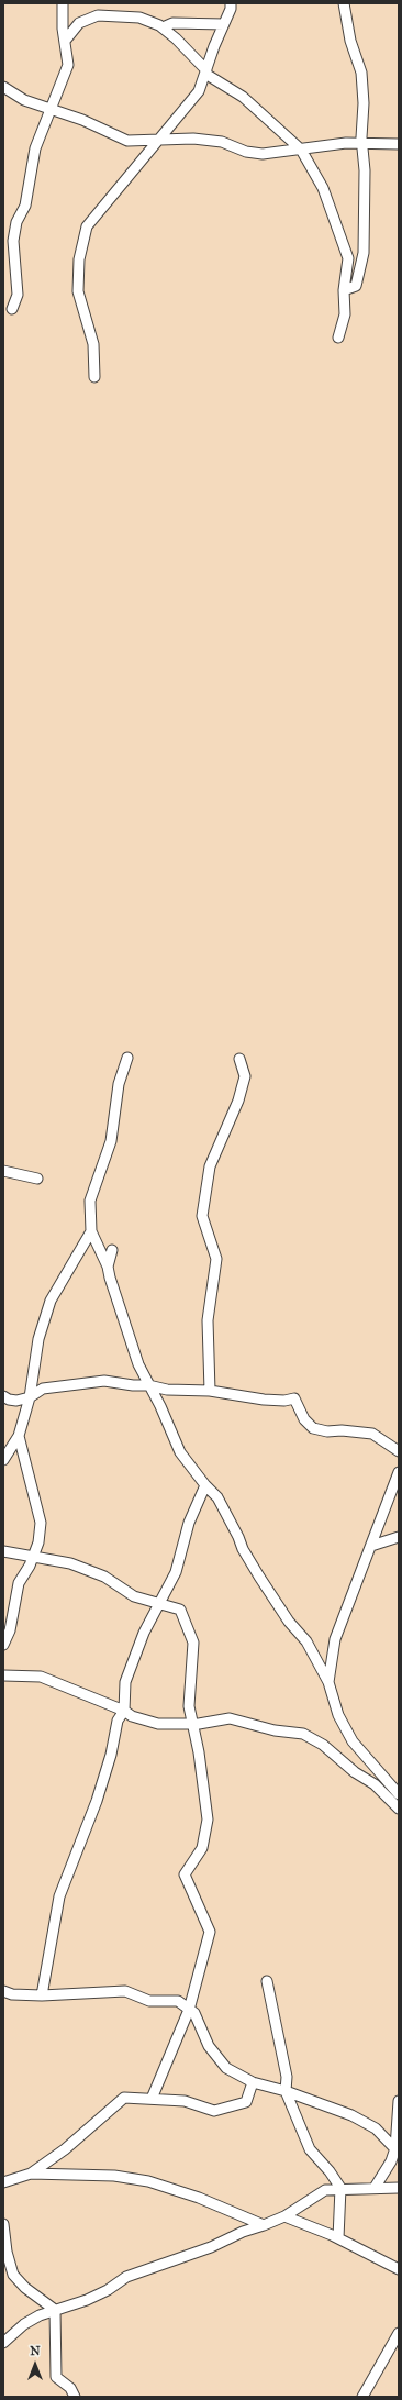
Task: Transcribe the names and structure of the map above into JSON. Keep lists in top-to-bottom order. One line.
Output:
{"north":"top"}
